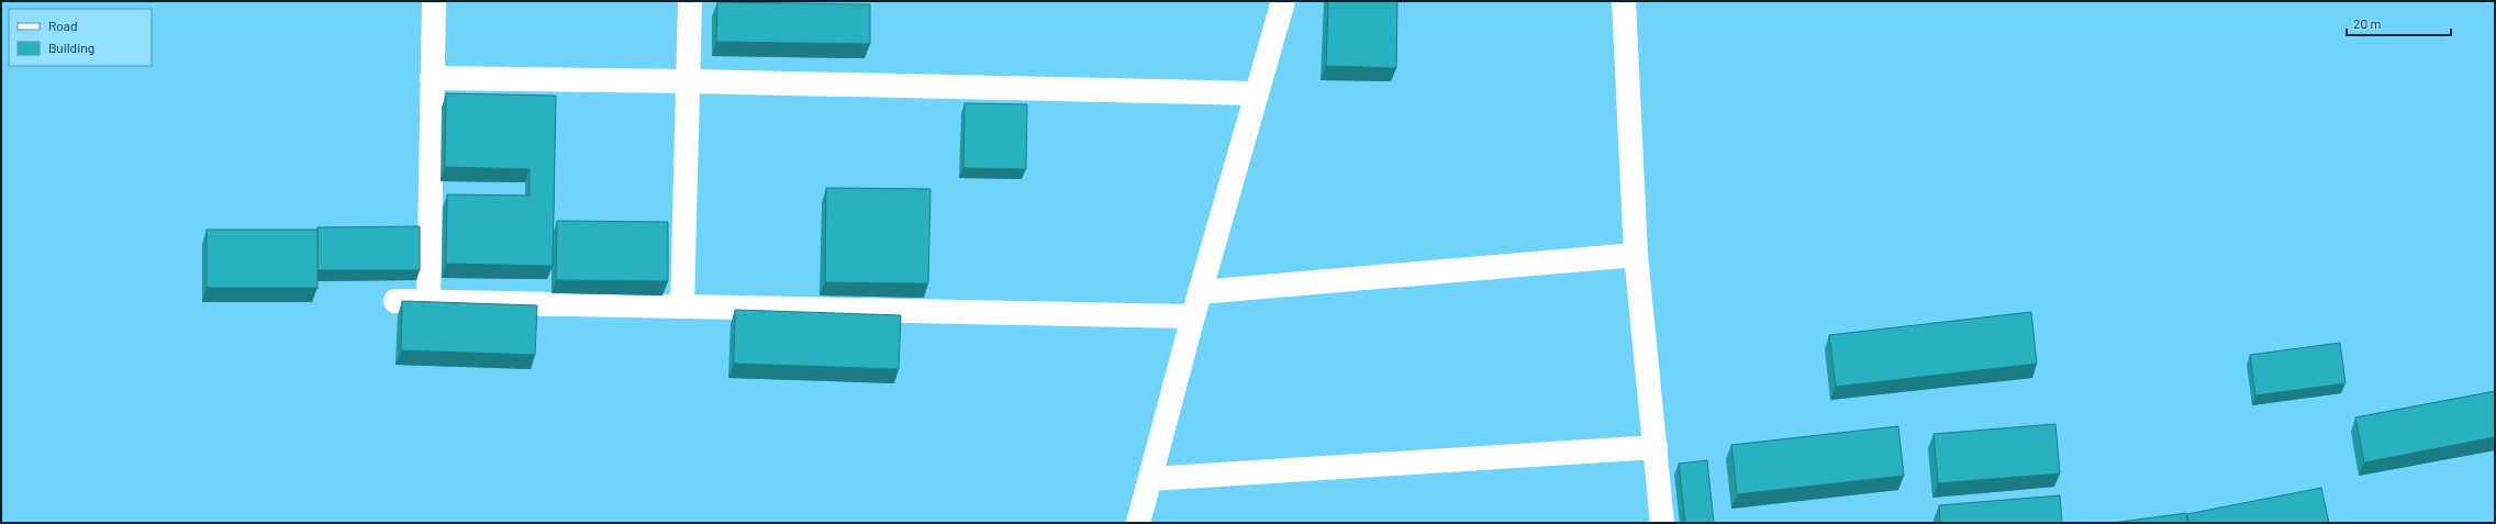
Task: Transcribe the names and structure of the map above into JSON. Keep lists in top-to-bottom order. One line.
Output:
{"legend":["Road","Building"],"scale_bar":"20 m"}
